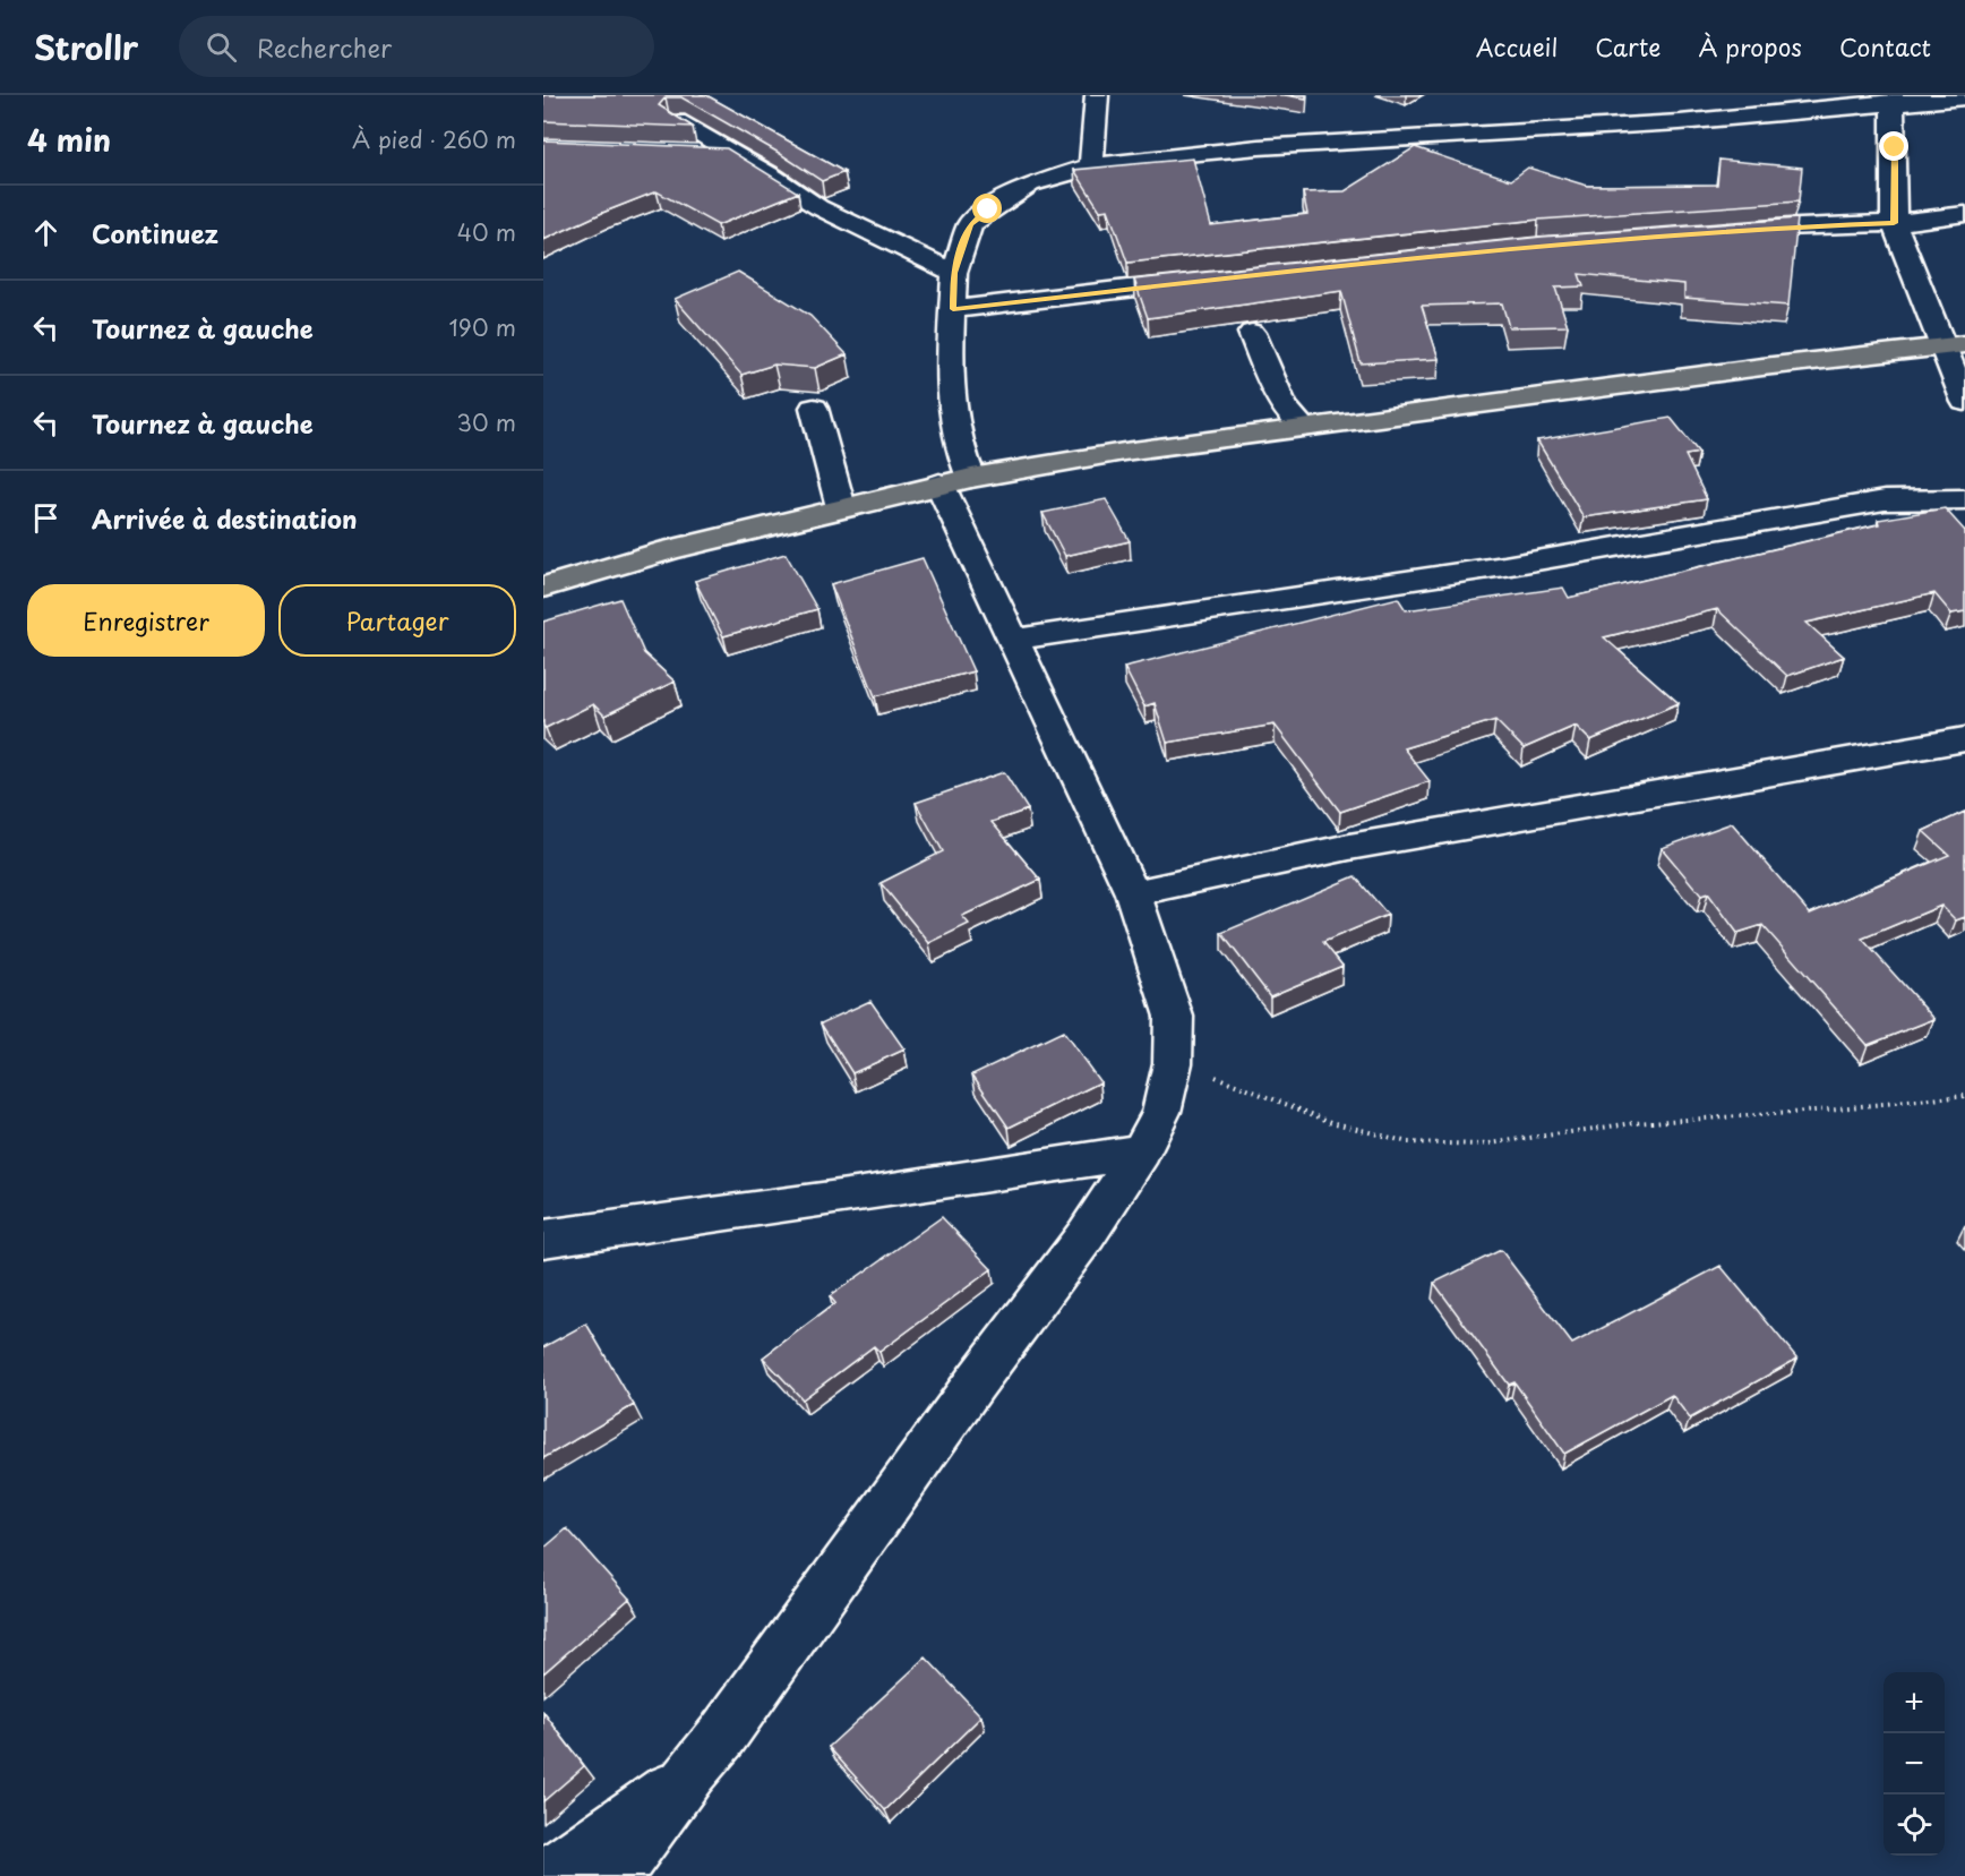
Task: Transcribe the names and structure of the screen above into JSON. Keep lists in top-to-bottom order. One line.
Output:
{"page":{"header":"Strollr","search":"Rechercher","nav":["Accueil","Carte","À propos","Contact"],"heading":["4 min","À pied · 260 m"],"list":[["Continuez","40 m"],["Tournez à gauche","190 m"],["Tournez à gauche","30 m"],"Arrivée à destination"],"buttons":["Enregistrer","Partager"],"map_buttons":["+","−"]}}
